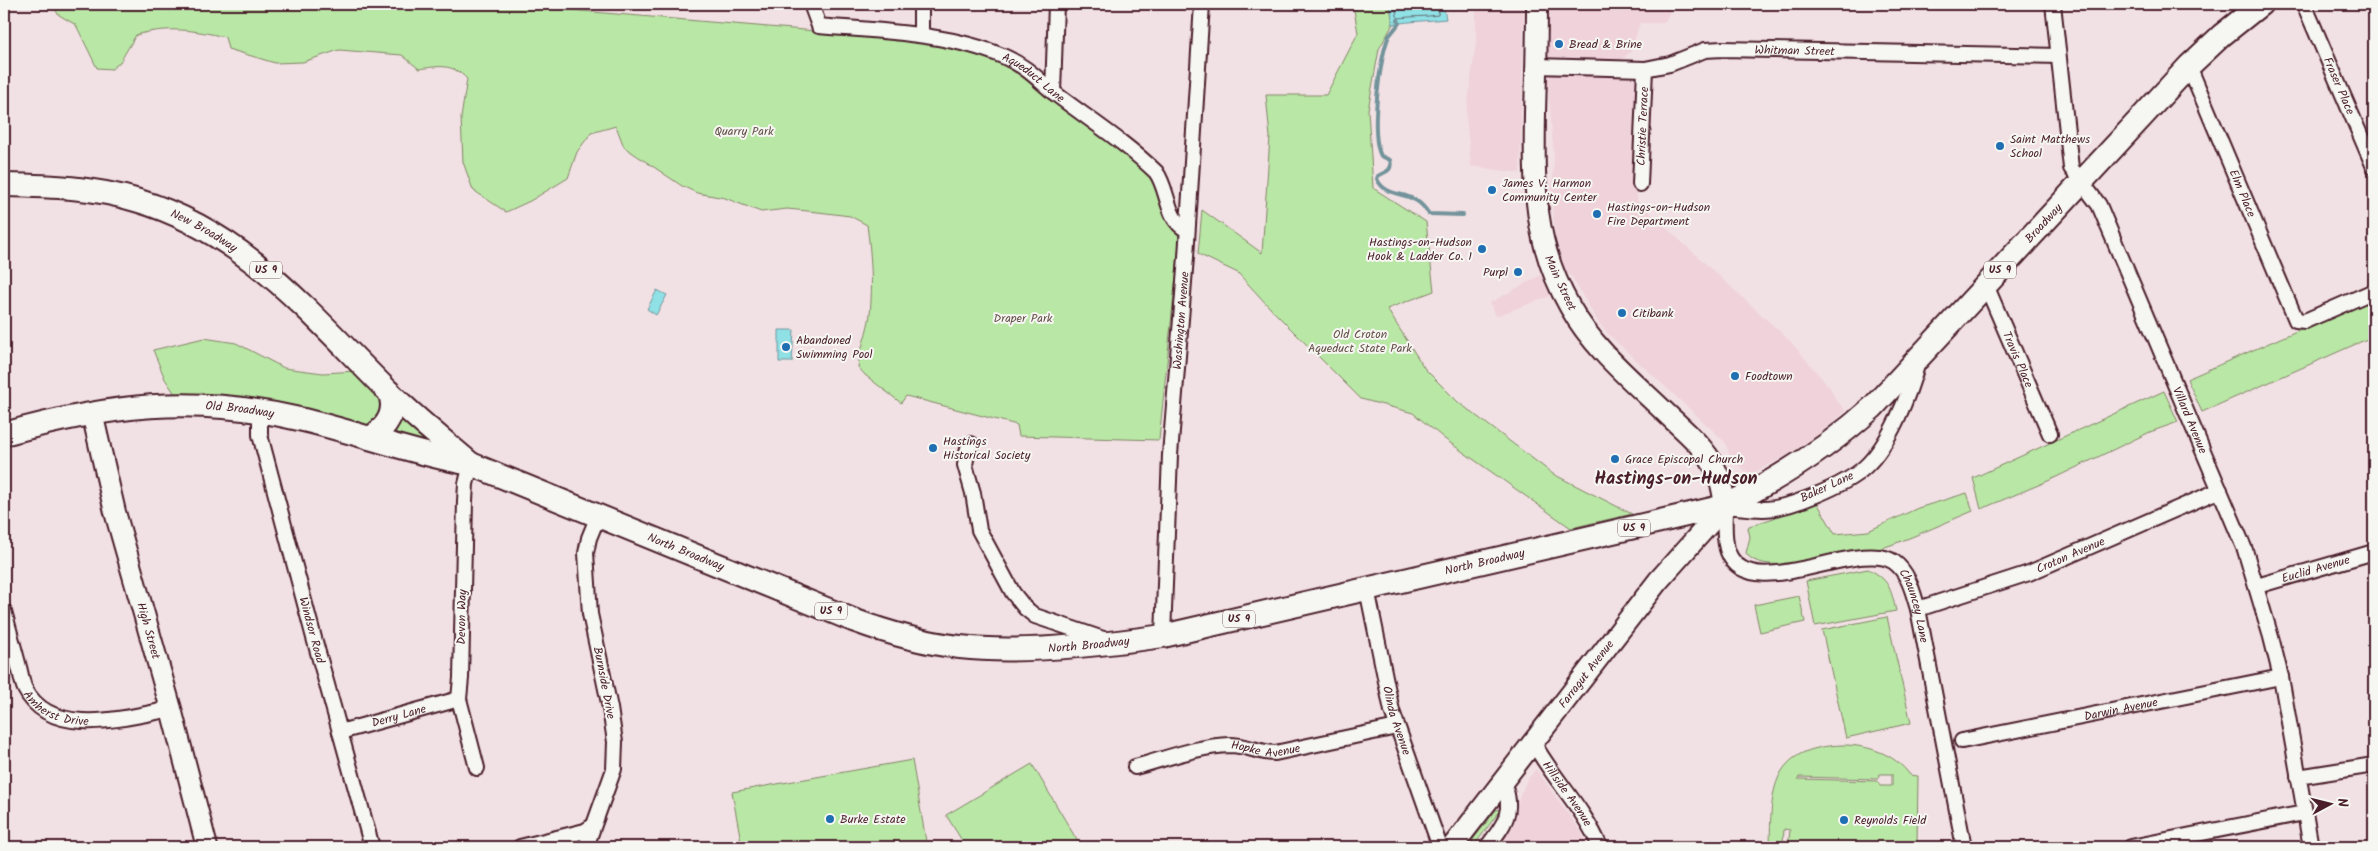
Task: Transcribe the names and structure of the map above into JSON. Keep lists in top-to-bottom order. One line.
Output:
{"streets":{"main road":["Broadway","New Broadway","US 9","Old Broadway","North Broadway"],"street":["Whitman Street","Aqueduct Lane","Fraser Place","Christie Terrace","Elm Place","Main Street","Washington Avenue","Travis Place","Villard Avenue","Baker Lane","Croton Avenue","Euclid Avenue","Chauncey Lane","Devon Way","High Street","Windsor Road","Farragut Avenue","Burnside Drive","Amherst Drive","Darwin Avenue","Derry Lane","Olinda Avenue","Hopke Avenue","Hillside Avenue"]},"crossings":[["Whitman Street","Christie Terrace"],["Whitman Street","Main Street"],["Whitman Street","Villard Avenue"],["Aqueduct Lane","Washington Avenue"],["Elm Place","Broadway"],["Broadway","Main Street"],["Broadway","Travis Place"],["Broadway","Villard Avenue"],["Broadway","Baker Lane"],["Broadway","North Broadway"],["Broadway","Chauncey Lane"],["Broadway","Farragut Avenue"],["New Broadway","Old Broadway"],["New Broadway","North Broadway"],["New Broadway","Devon Way"],["Main Street","Baker Lane"],["Main Street","North Broadway"],["Main Street","Chauncey Lane"],["Main Street","Farragut Avenue"],["Washington Avenue","North Broadway"],["Old Broadway","North Broadway"],["Old Broadway","Devon Way"],["Old Broadway","High Street"],["Old Broadway","Windsor Road"],["Villard Avenue","Croton Avenue"],["Villard Avenue","Euclid Avenue"],["Villard Avenue","Darwin Avenue"],["Baker Lane","North Broadway"],["Baker Lane","Chauncey Lane"],["Baker Lane","Farragut Avenue"],["North Broadway","Chauncey Lane"],["North Broadway","Devon Way"],["North Broadway","Farragut Avenue"],["North Broadway","Burnside Drive"],["North Broadway","Olinda Avenue"],["Croton Avenue","Chauncey Lane"],["Chauncey Lane","Farragut Avenue"],["Devon Way","Derry Lane"],["High Street","Amherst Drive"],["Windsor Road","Derry Lane"],["Farragut Avenue","Hillside Avenue"],["Olinda Avenue","Hopke Avenue"]],"districts":["Hastings-on-Hudson"],"parks":["Quarry Park","Draper Park","Old Croton Aqueduct State Park"],"places":["Bread & Brine","Saint Matthews School","James V. Harmon Community Center","Hastings-on-Hudson Fire Department","Hastings-on-Hudson Hook & Ladder Co. 1","Purpl","Citibank","Abandoned Swimming Pool","Foodtown","Hastings Historical Society","Grace Episcopal Church","Burke Estate","Reynolds Field"],"north":"right"}
